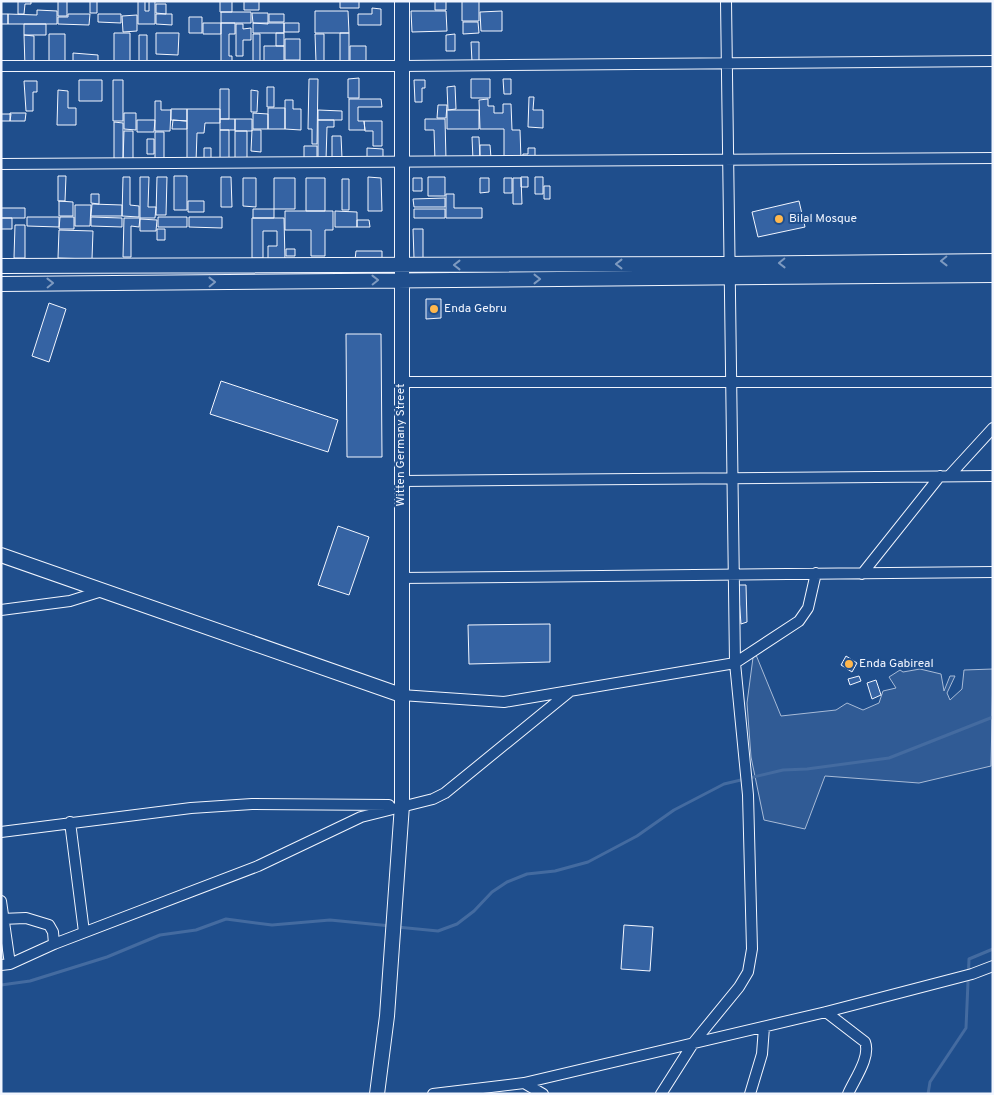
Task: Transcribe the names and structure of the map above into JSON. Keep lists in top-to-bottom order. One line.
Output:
{"streets":{"street":["Witten Germany Street"]},"places":["Bilal Mosque","Enda Gebru","Enda Gabireal"]}
